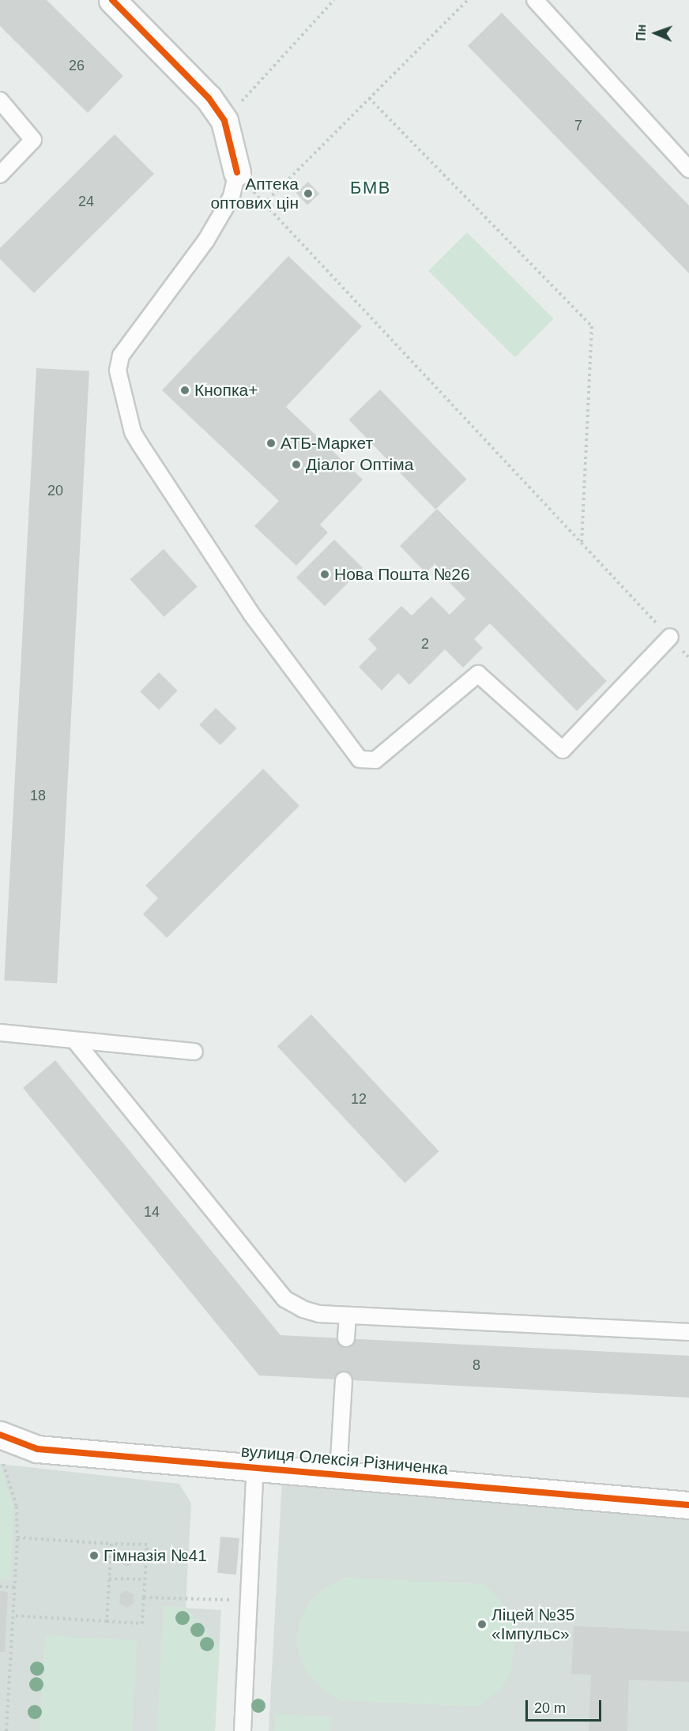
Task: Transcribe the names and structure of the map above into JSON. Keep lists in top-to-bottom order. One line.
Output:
{"streets":{"street":["вулиця Олексія Різниченка"]},"districts":["БМВ"],"places":["Аптека оптових цін","Кнопка+","АТБ-Маркет","Діалог Оптіма","Нова Пошта №26","Гімназія №41","Ліцей №35 «Імпульс»"],"house_numbers":["26","7","24","20","2","18","12","14","8"],"scale_bar":"20 m","north":"left"}
